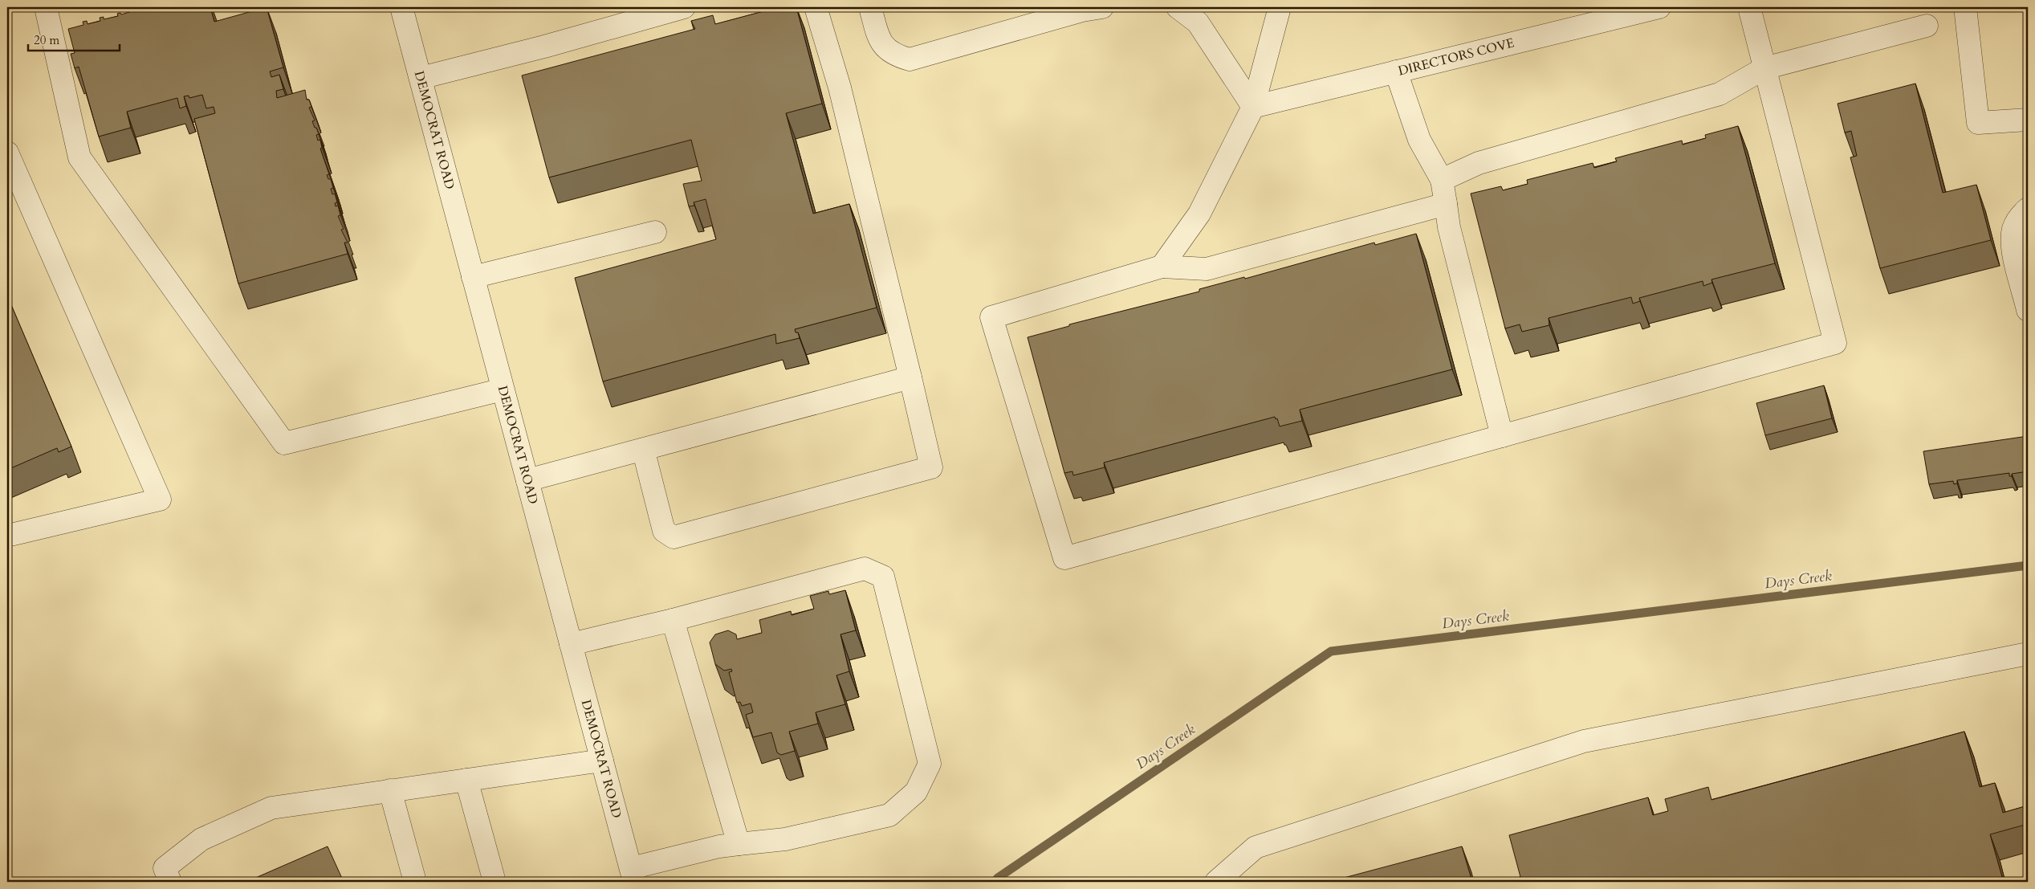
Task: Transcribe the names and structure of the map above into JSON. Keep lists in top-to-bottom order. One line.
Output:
{"streets":{"street":["DIRECTORS COVE","DEMOCRAT ROAD"]},"water":["Days Creek"],"scale_bar":"20 m"}
